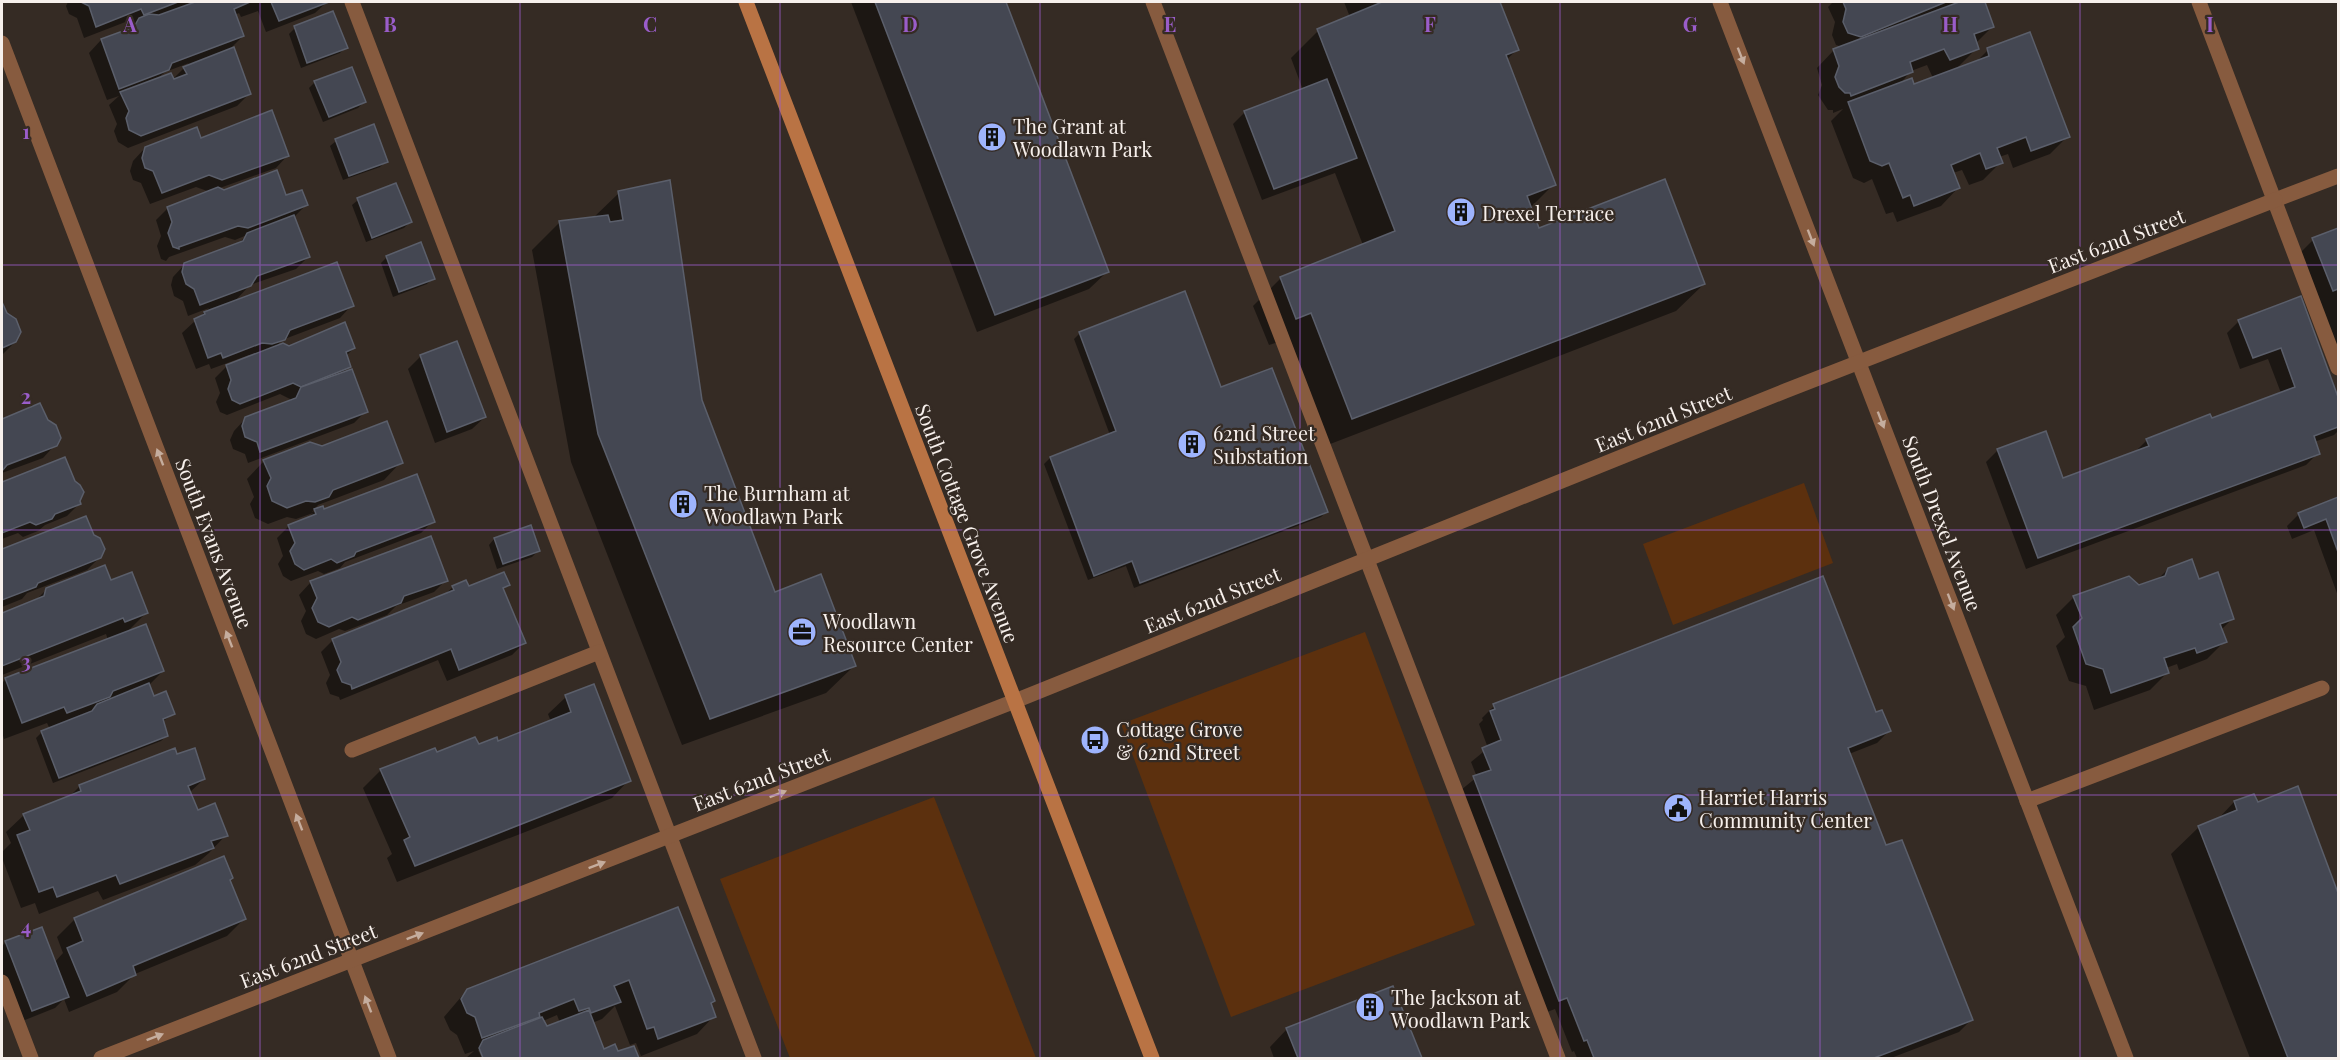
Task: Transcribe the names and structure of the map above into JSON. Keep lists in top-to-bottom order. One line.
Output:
{"streets":{"main road":["South Cottage Grove Avenue"],"street":["East 62nd Street","South Drexel Avenue","South Evans Avenue"]},"crossings":[["East 62nd Street","South Cottage Grove Avenue"],["East 62nd Street","South Drexel Avenue"],["East 62nd Street","South Evans Avenue"]],"one_way":["East 62nd Street","South Drexel Avenue","South Evans Avenue"],"places":{"building":["The Grant at Woodlawn Park","Drexel Terrace","62nd Street Substation","The Burnham at Woodlawn Park","The Jackson at Woodlawn Park"],"office":["Woodlawn Resource Center"],"bus stop":["Cottage Grove & 62nd Street"],"public building":["Harriet Harris Community Center"]},"grid":{"columns":["A","B","C","D","E","F","G","H","I"],"rows":["1","2","3","4"]}}
